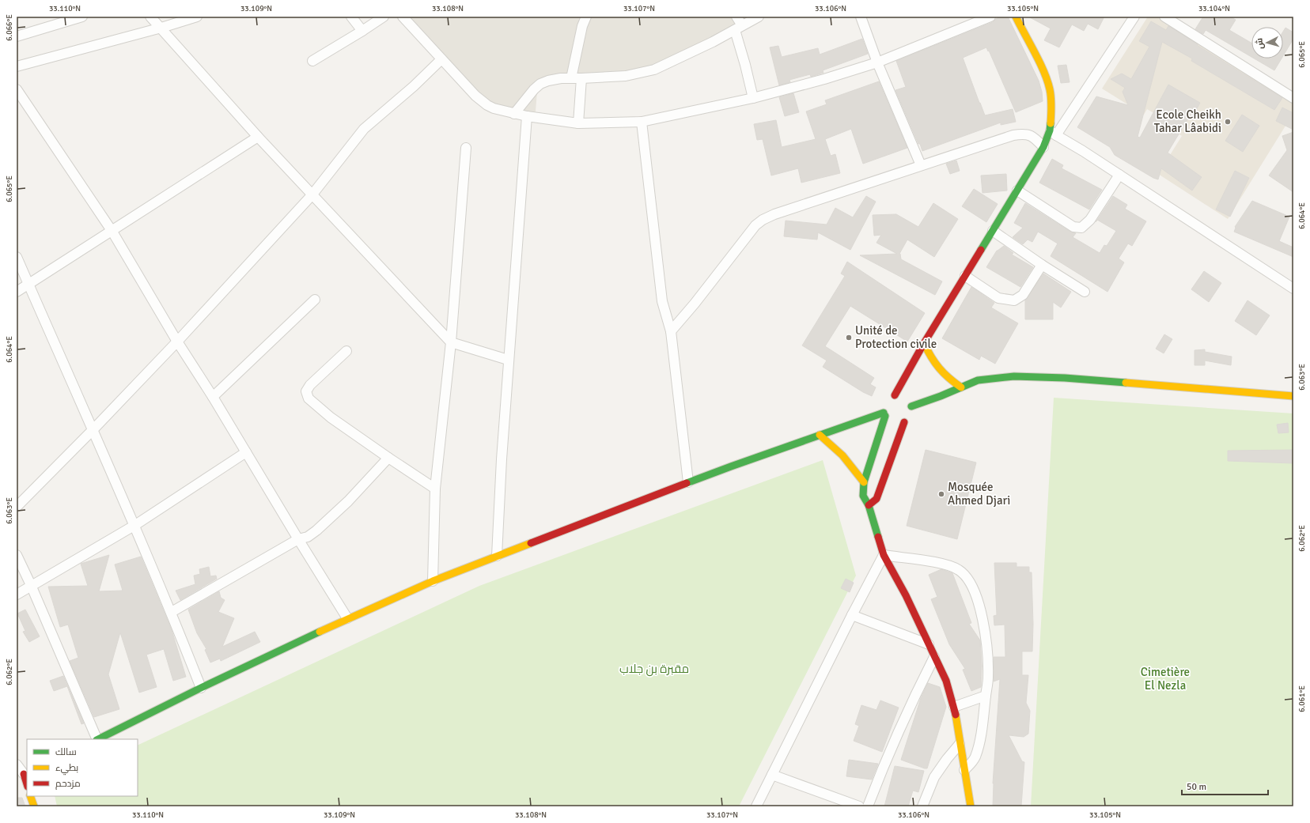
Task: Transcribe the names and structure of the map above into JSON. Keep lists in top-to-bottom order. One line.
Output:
{"parks":["مقبرة بن جلاب","Cimetière El Nezla"],"places":["Ecole Cheikh Tahar Lâabidi","Unité de Protection civile","Mosquée Ahmed Djari"],"legend":["سالك","بطيء","مزدحم"],"scale_bar":"50 m","north":"left","coordinates":["33.110°N","33.109°N","33.108°N","33.107°N","33.106°N","33.105°N","33.104°N","6.066°E","6.065°E","6.064°E","6.063°E","6.062°E","6.061°E"]}
